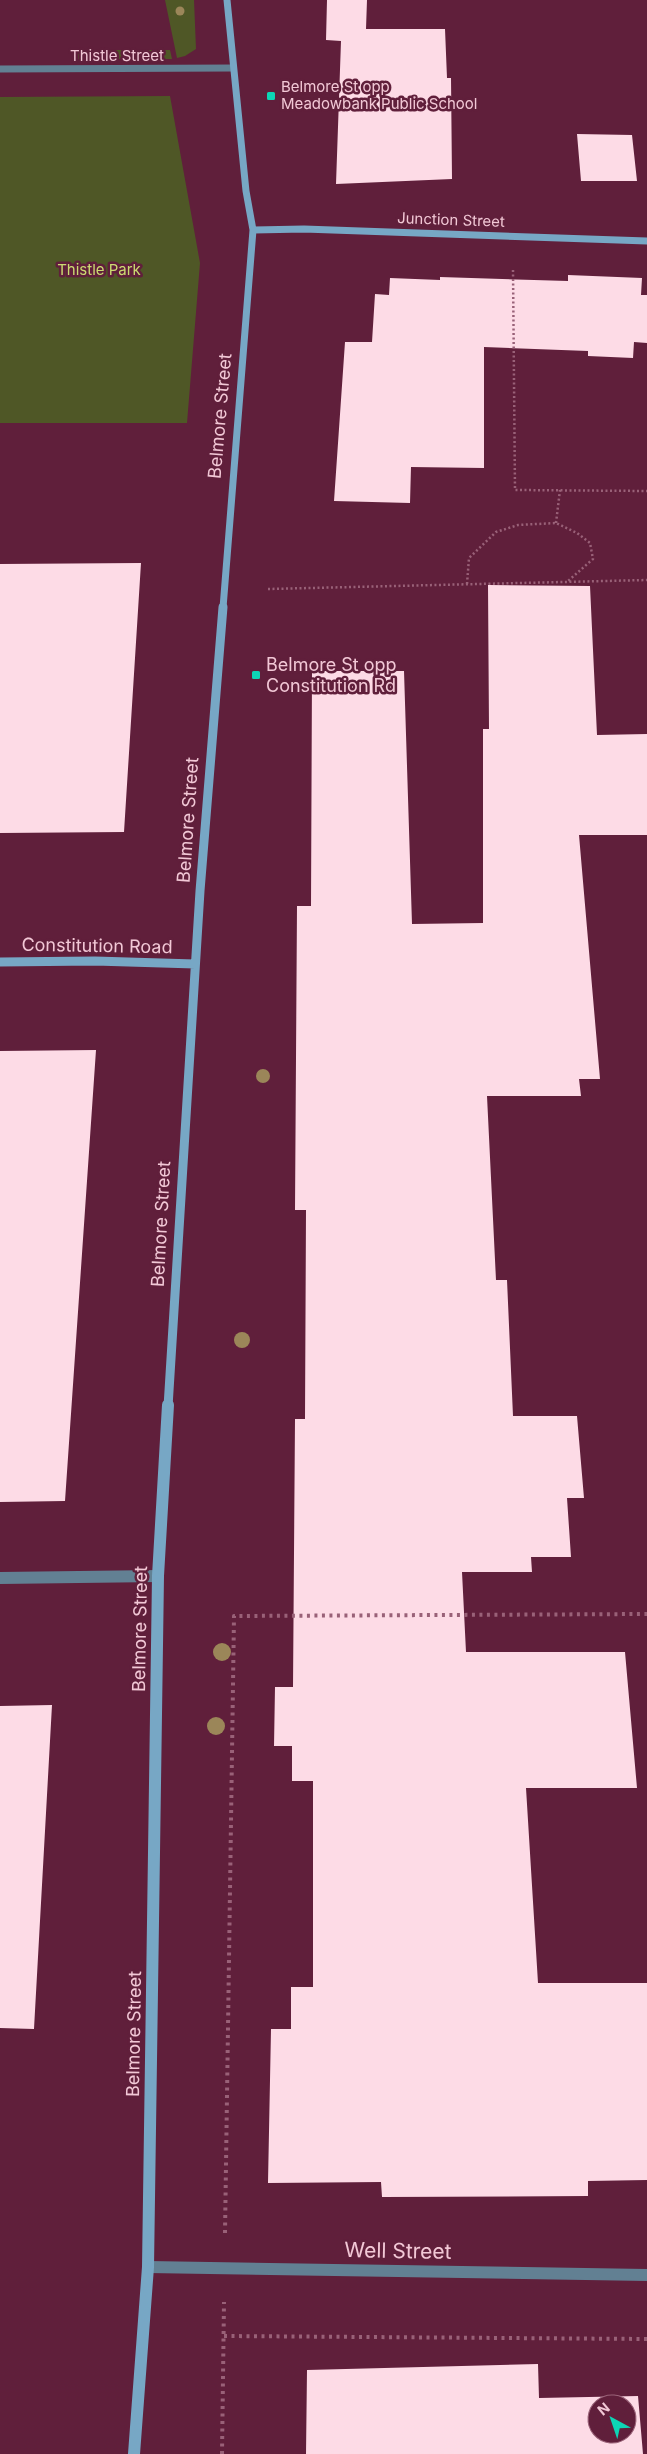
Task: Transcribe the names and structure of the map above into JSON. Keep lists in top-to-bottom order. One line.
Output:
{"streets":{"main road":["Junction Street","Belmore Street","Constitution Road"],"street":["Thistle Street","Well Street"]},"crossings":[["Thistle Street","Belmore Street"],["Junction Street","Belmore Street"],["Belmore Street","Constitution Road"],["Belmore Street","Well Street"]],"parks":["Thistle Park"],"places":{"transit":["Belmore St opp Meadowbank Public School","Belmore St opp Constitution Rd"]},"north":"top left"}
